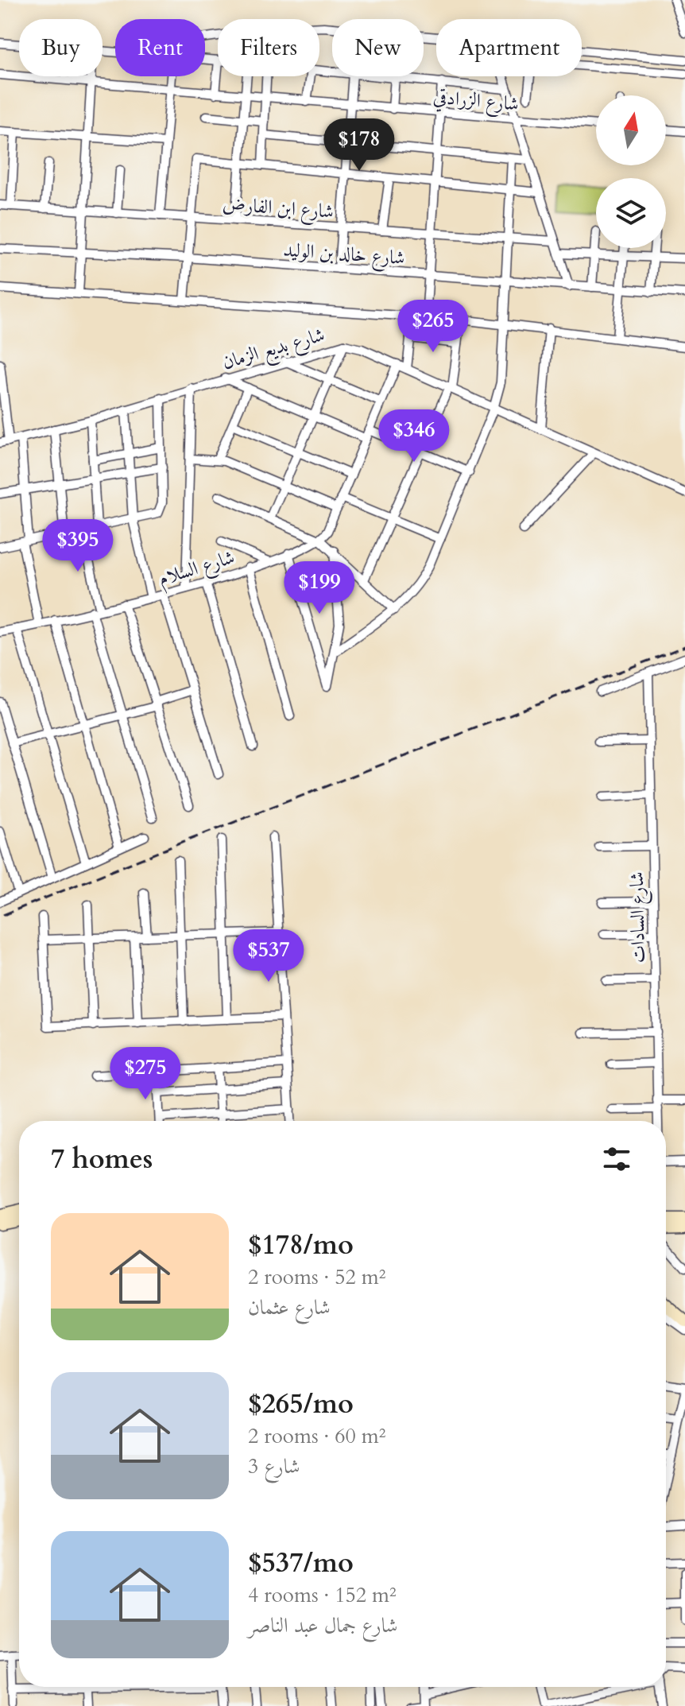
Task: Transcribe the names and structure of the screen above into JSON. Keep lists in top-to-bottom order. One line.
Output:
{"streets":{"street":["شارع الزرادقي","شارع ابن الفارض","شارع خالد بن الوليد","شارع بديع الزمان","شارع السلام","شارع السادات"]},"north":"top","page":{"chip":["Buy","Rent","Filters","New","Apartment"],"price":["$178","$265","$346","$395","$199","$537","$275"],"heading":"7 homes","list":[{"name":"$178/mo","note":"2 rooms · 52 m² · شارع عثمان"},{"name":"$265/mo","note":"2 rooms · 60 m² · شارع 3"},{"name":"$537/mo","note":"4 rooms · 152 m² · شارع جمال عبد الناصر"}]}}
